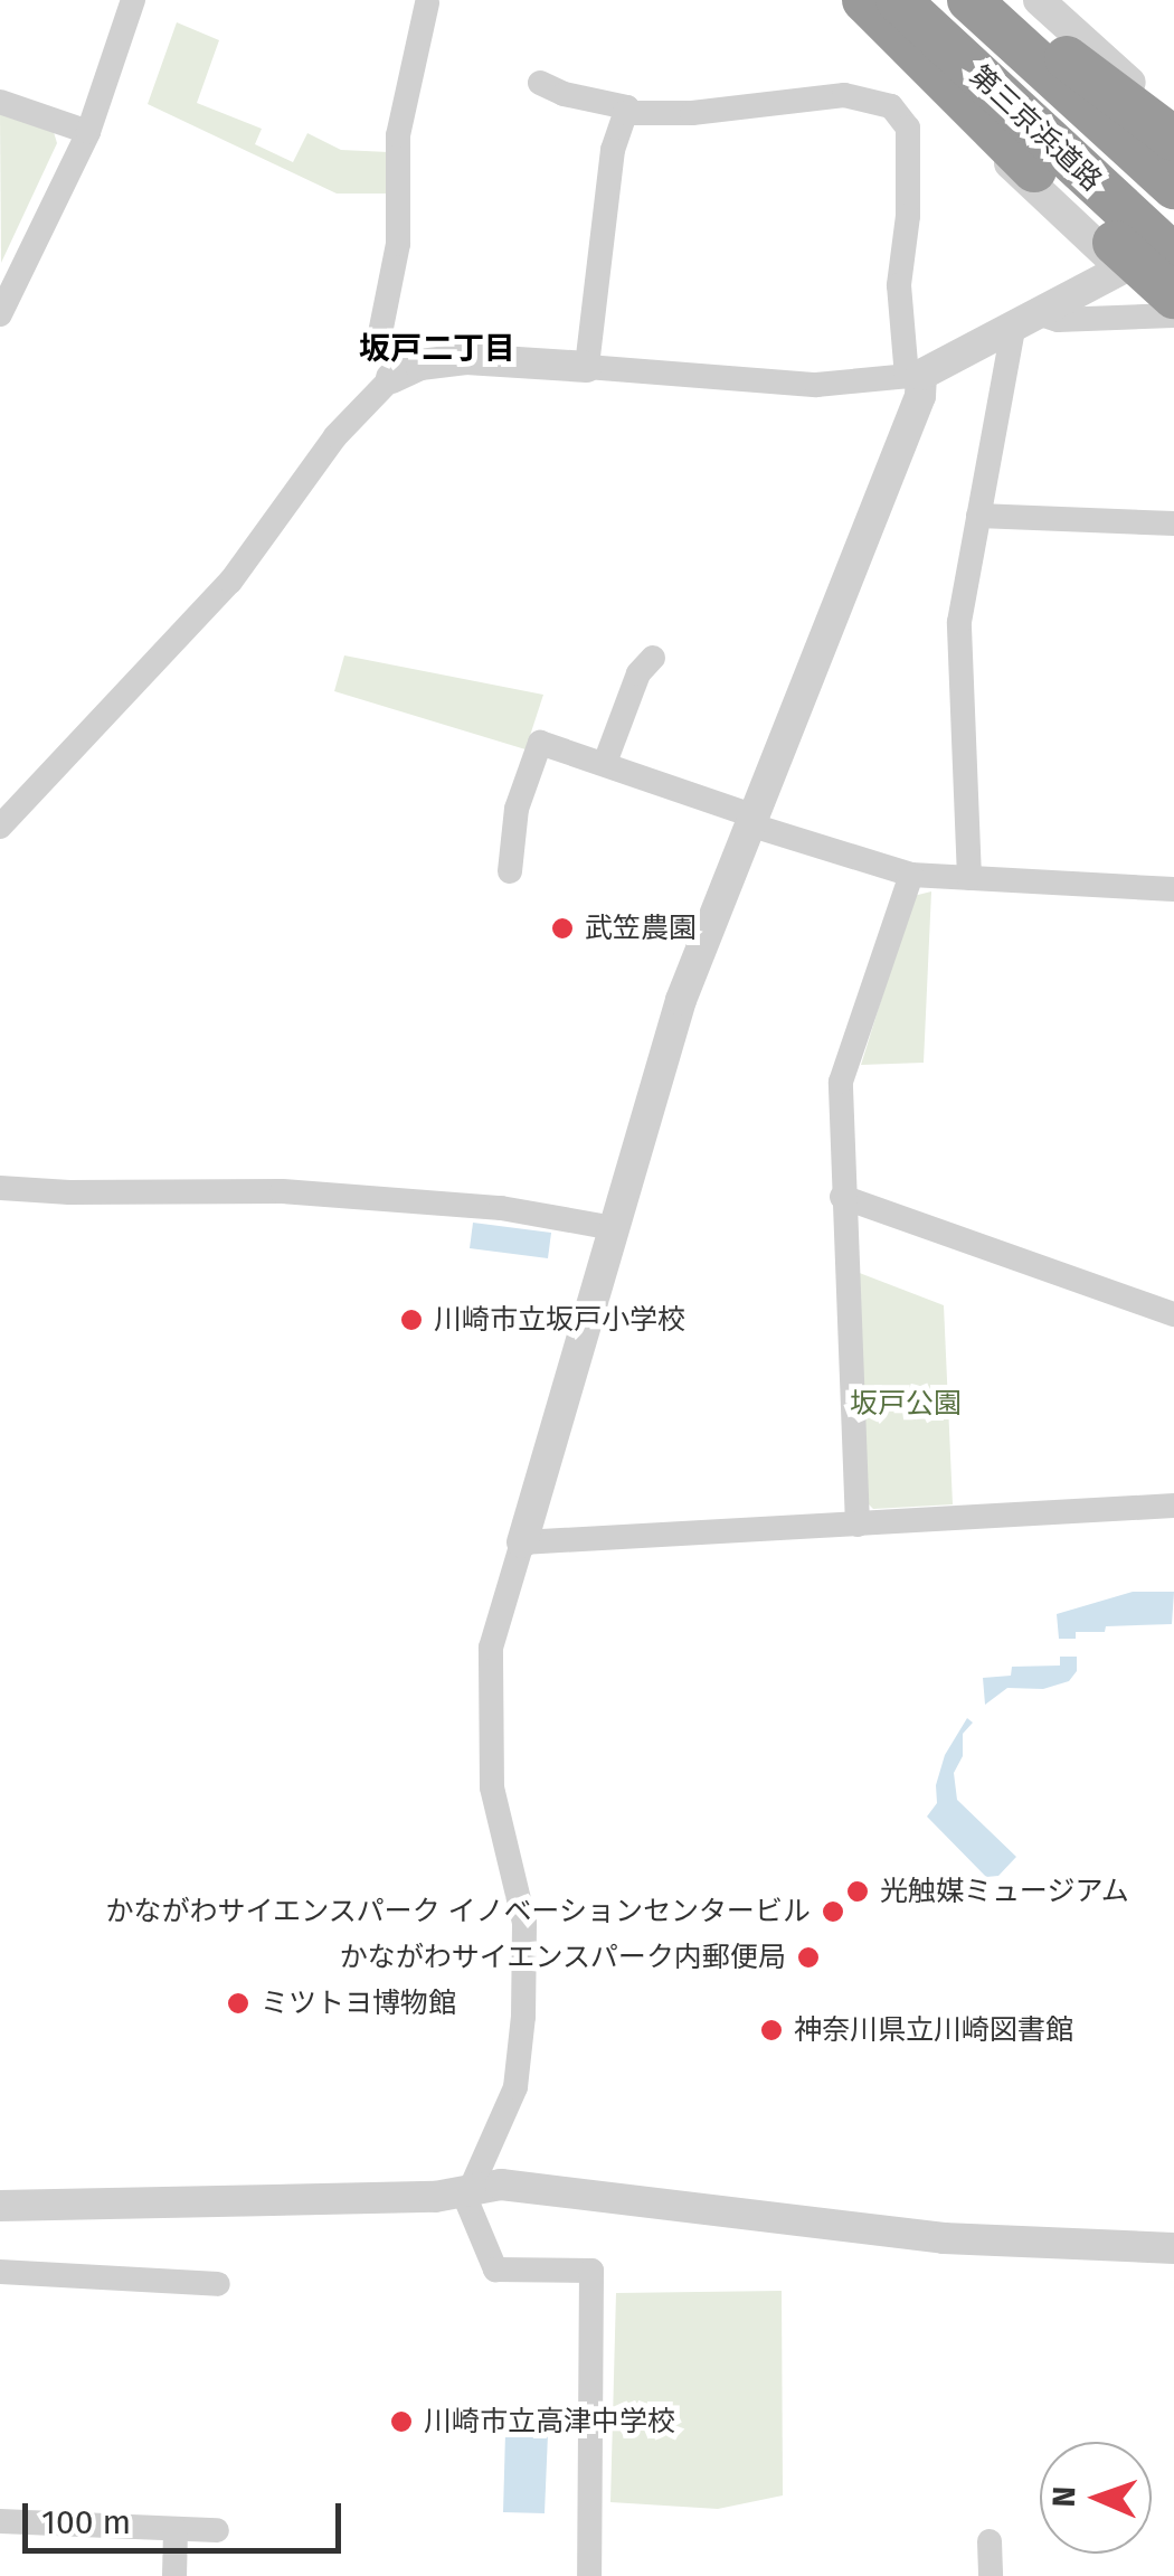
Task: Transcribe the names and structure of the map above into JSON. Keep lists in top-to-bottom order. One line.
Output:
{"streets":{"highway":["第三京浜道路"]},"districts":["坂戸二丁目"],"parks":["坂戸公園"],"places":["武笠農園","川崎市立坂戸小学校","光触媒ミュージアム","かながわサイエンスパーク イノベーションセンタービル","かながわサイエンスパーク内郵便局","ミツトヨ博物館","神奈川県立川崎図書館","川崎市立高津中学校"],"scale_bar":"100 m","north":"left"}
